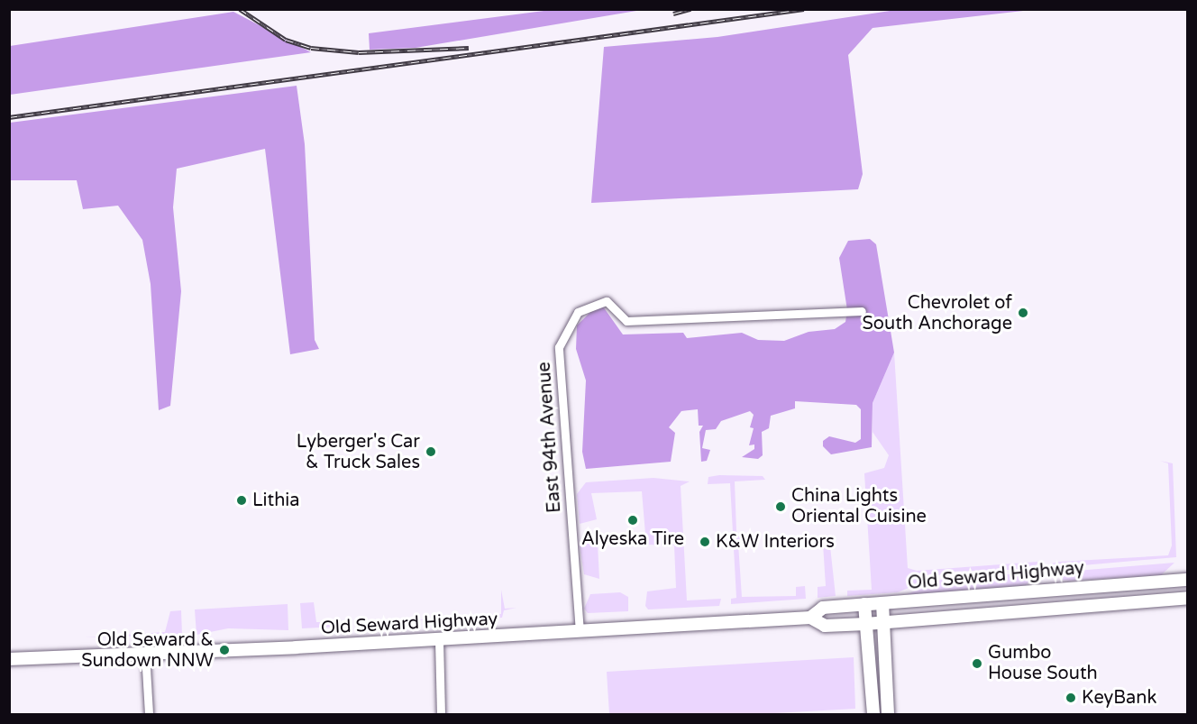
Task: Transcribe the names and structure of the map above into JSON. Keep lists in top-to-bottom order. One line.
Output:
{"streets":{"main road":["Old Seward Highway"],"street":["East 94th Avenue"]},"crossings":[["East 94th Avenue","Old Seward Highway"]],"places":["Chevrolet of South Anchorage","Lyberger's Car & Truck Sales","Lithia","China Lights Oriental Cuisine","Alyeska Tire","K&W Interiors","Old Seward & Sundown NNW","Gumbo House South","KeyBank"]}
